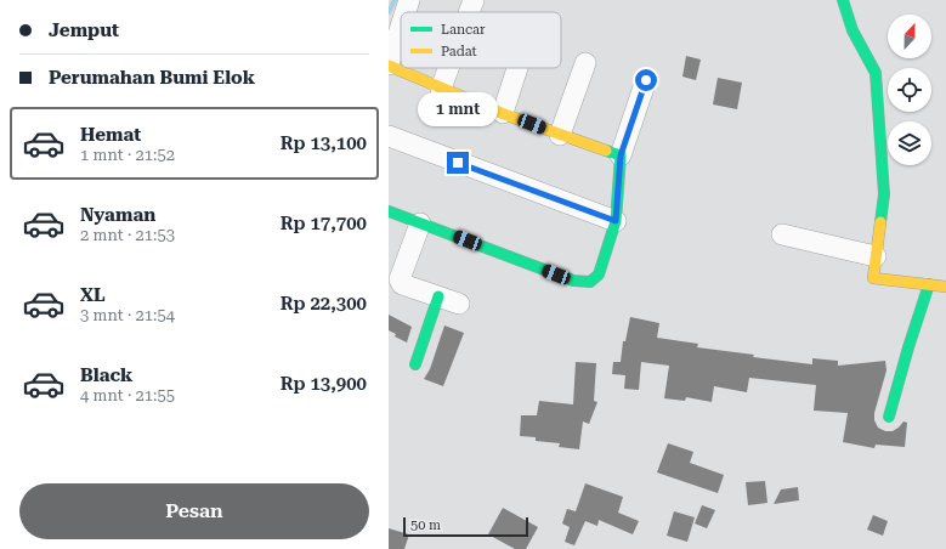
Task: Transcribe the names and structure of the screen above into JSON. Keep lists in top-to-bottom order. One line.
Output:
{"legend":["Lancar","Padat"],"scale_bar":"50 m","north":"top","page":{"banner":["Jemput","Perumahan Bumi Elok"],"bubble":"1 mnt","list":[{"name":"Hemat","note":"1 mnt · 21:52","value":"Rp 13,100"},{"name":"Nyaman","note":"2 mnt · 21:53","value":"Rp 17,700"},{"name":"XL","note":"3 mnt · 21:54","value":"Rp 22,300"},{"name":"Black","note":"4 mnt · 21:55","value":"Rp 13,900"}],"buttons":"Pesan","scale":"50 m"}}
